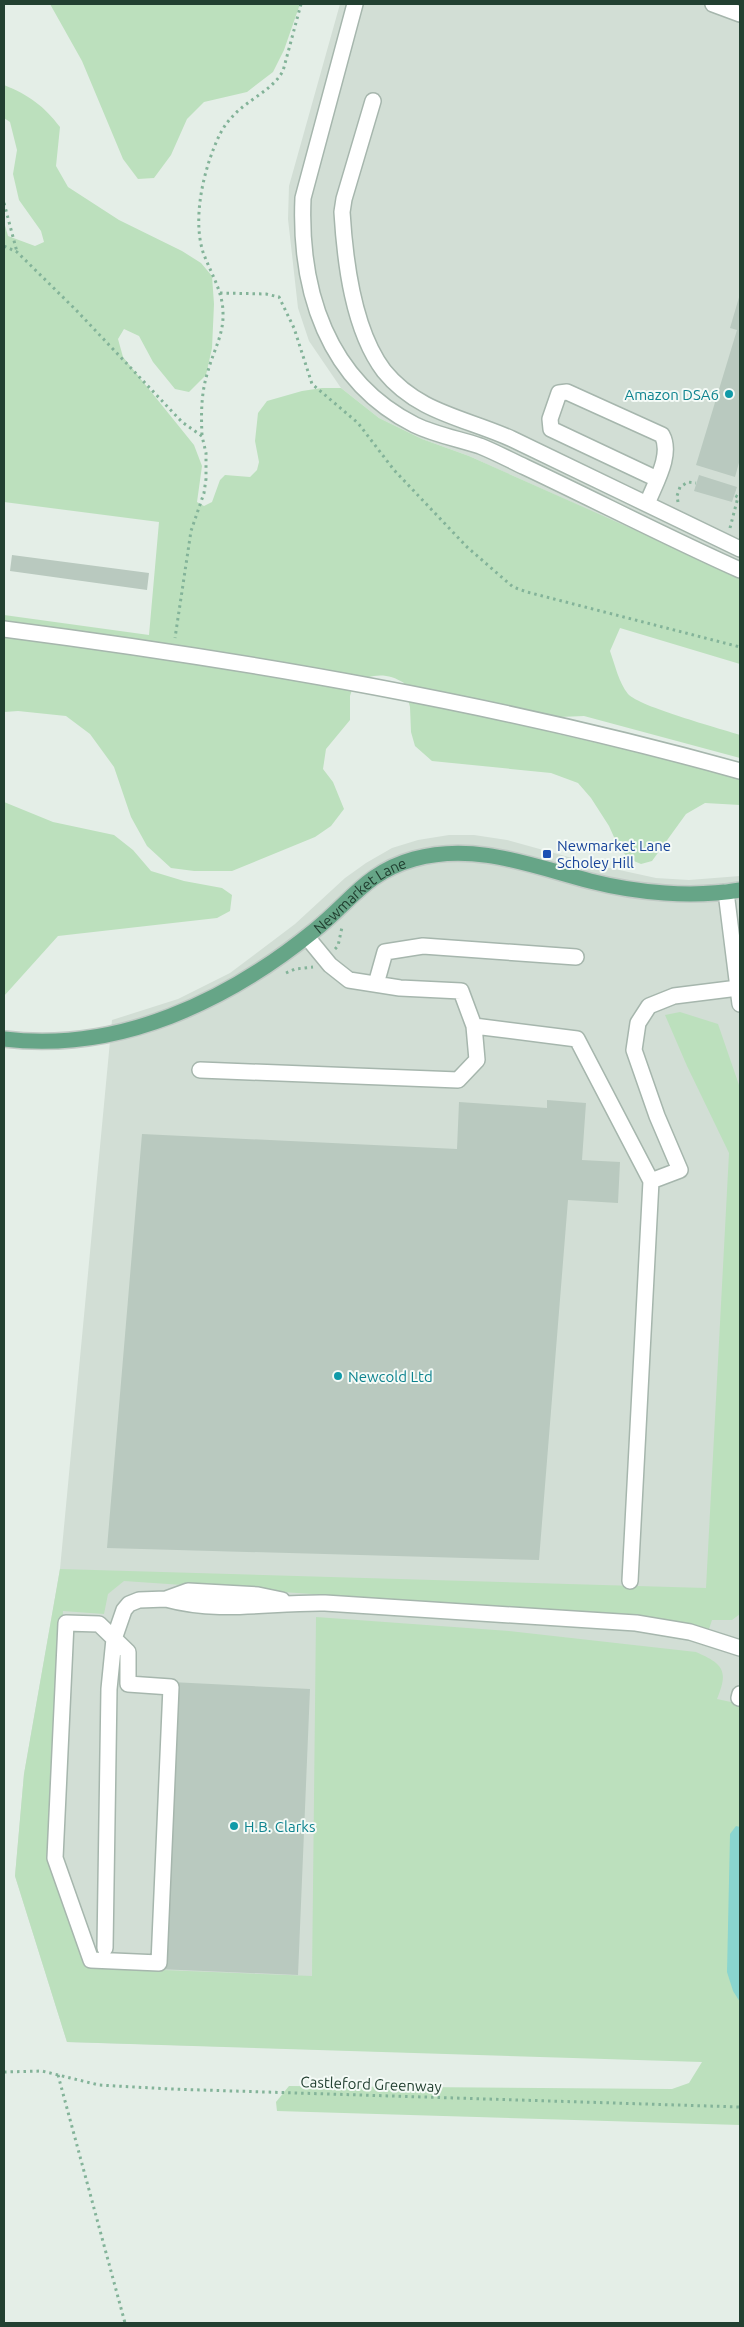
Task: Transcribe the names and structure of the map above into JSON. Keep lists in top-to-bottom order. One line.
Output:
{"streets":{"main road":["Newmarket Lane"],"path":["Castleford Greenway"]},"places":{"other":["Amazon DSA6","Newcold Ltd","H.B. Clarks"],"transit":["Newmarket Lane Scholey Hill"]}}
